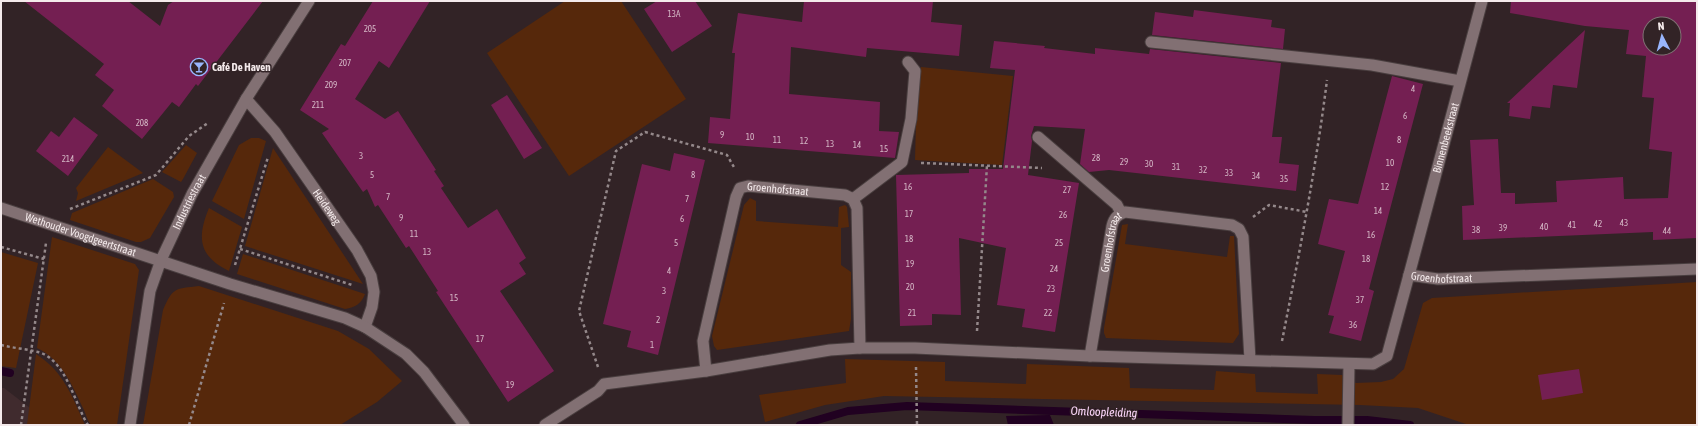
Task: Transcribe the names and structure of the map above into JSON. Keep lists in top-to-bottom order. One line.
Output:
{"streets":{"street":["Binnenbeekstraat","Groenhofstraat","Industriestraat","Heideweg","Wethouder Voogdgeertstraat"]},"crossings":[["Binnenbeekstraat","Groenhofstraat"],["Industriestraat","Heideweg"],["Industriestraat","Wethouder Voogdgeertstraat"]],"water":["Omloopleiding"],"places":{"bar":["Café De Haven"]},"house_numbers":["13A","205","207","209","4","211","6","208","9","10","11","8","12","13","14","15","3","28","214","29","10","30","31","32","33","5","8","34","35","16","12","27","7","7","14","17","26","9","6","43","42","41","40","39","38","44","11","16","18","5","25","13","18","19","24","4","20","23","3","15","37","21","22","2","36","17","1","19"],"north":"top"}
